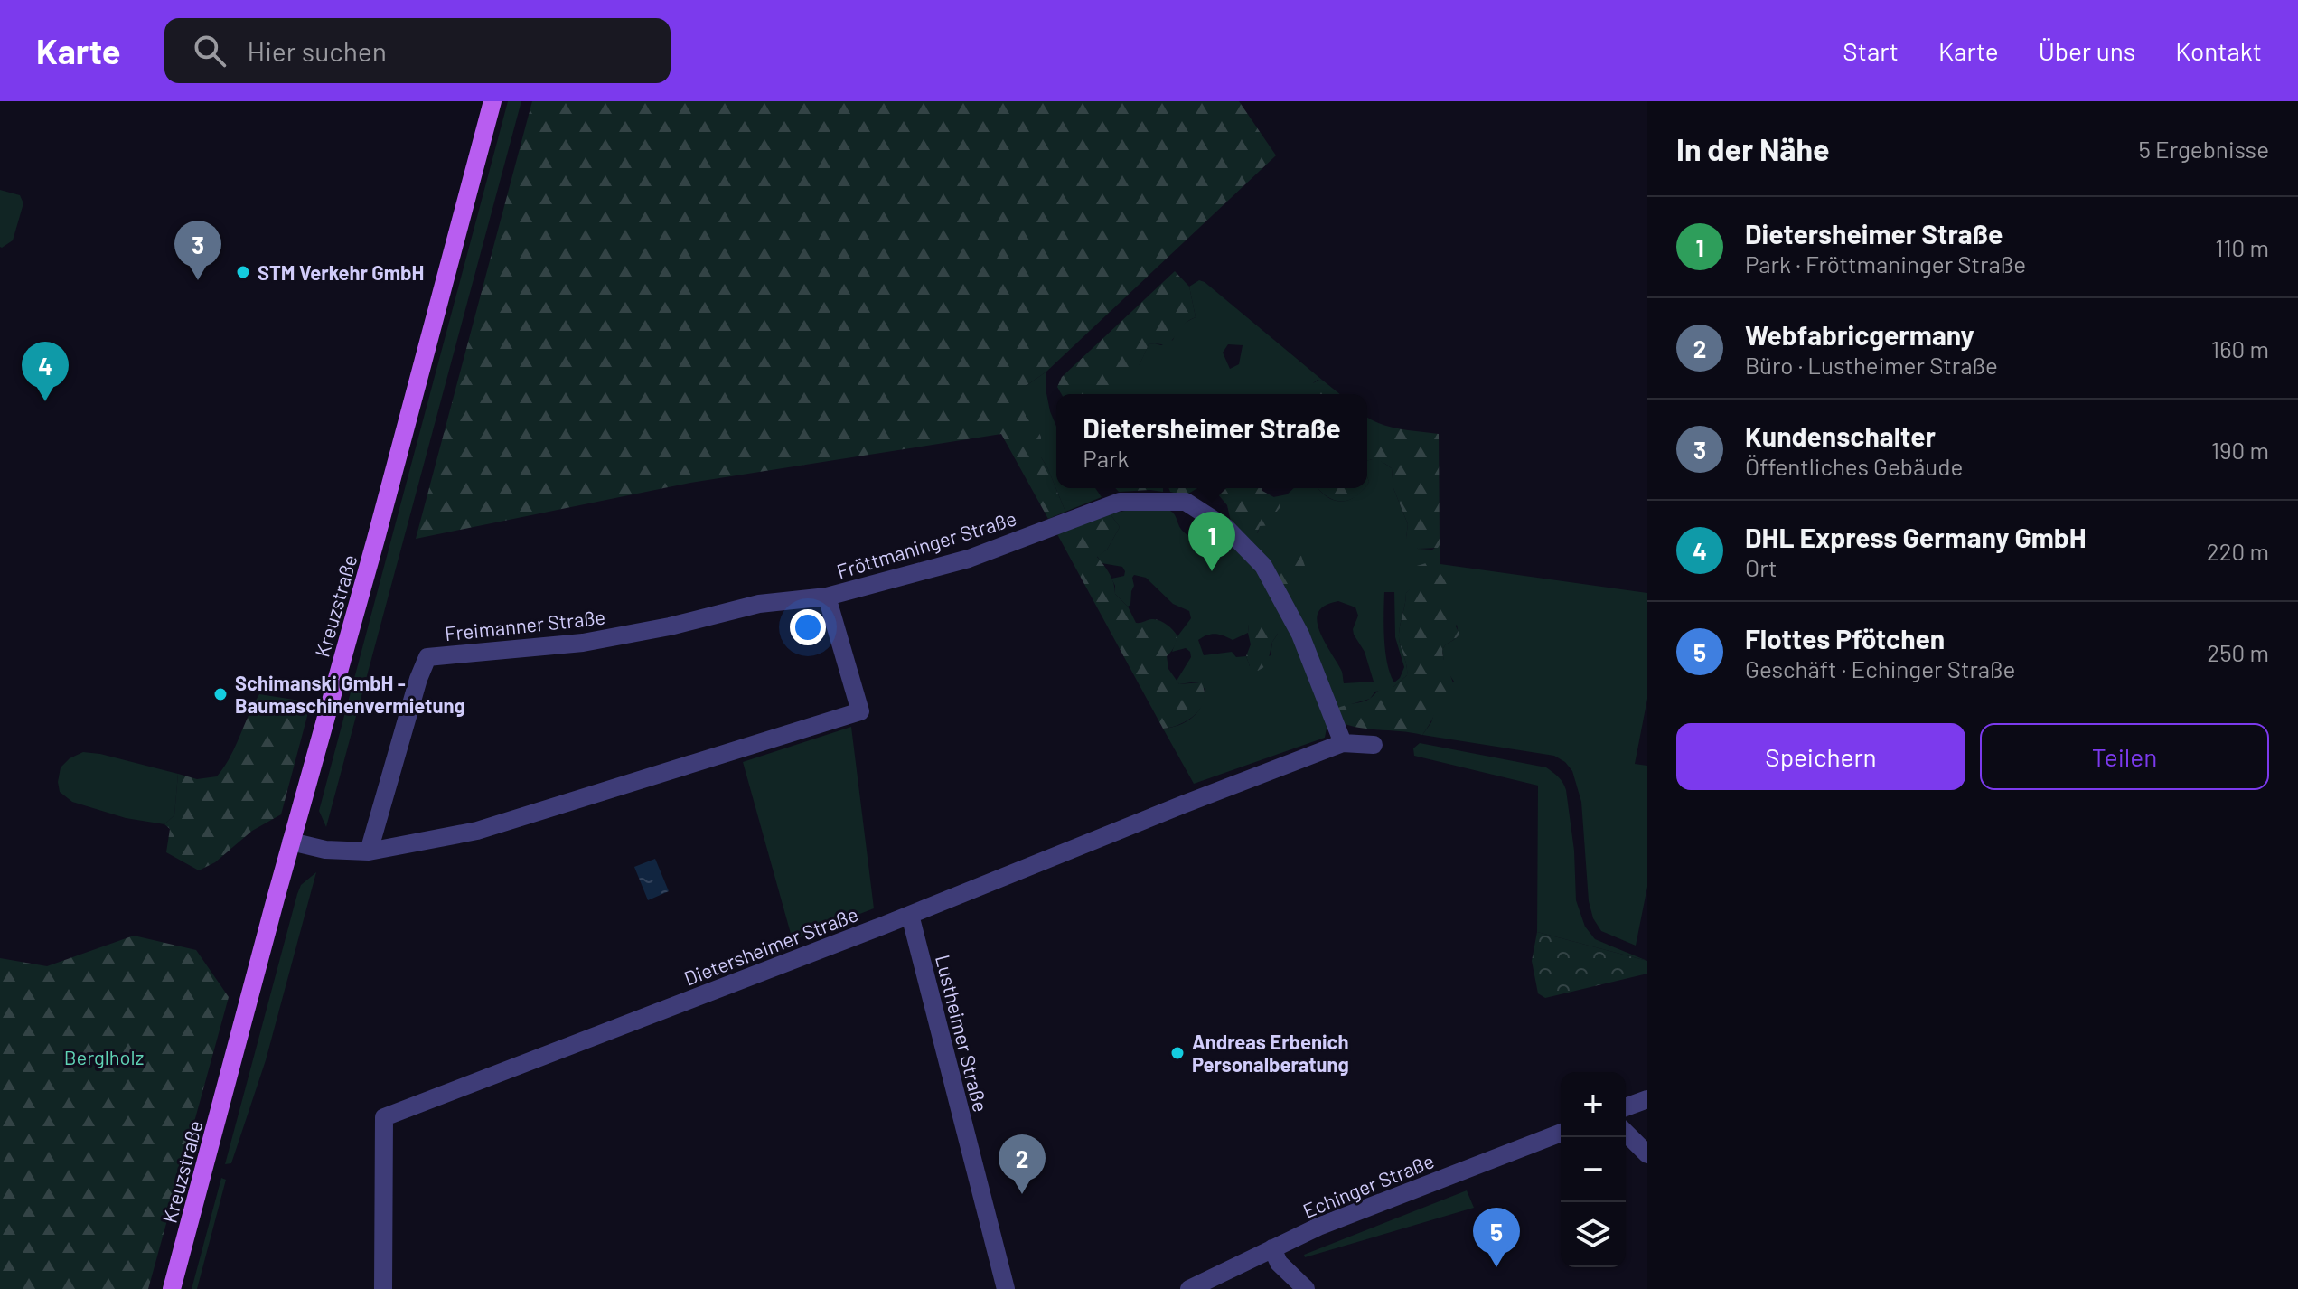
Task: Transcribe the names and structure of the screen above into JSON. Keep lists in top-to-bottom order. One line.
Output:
{"streets":{"main road":["Kreuzstraße"],"street":["Fröttmaninger Straße","Freimanner Straße","Dietersheimer Straße","Lustheimer Straße","Echinger Straße"]},"crossings":[["Fröttmaninger Straße","Kreuzstraße"],["Fröttmaninger Straße","Freimanner Straße"],["Fröttmaninger Straße","Dietersheimer Straße"],["Dietersheimer Straße","Lustheimer Straße"]],"parks":["Berglholz"],"places":["STM Verkehr GmbH","Schimanski GmbH - Baumaschinenvermietung","Andreas Erbenich Personalberatung"],"page":{"header":"Karte","search":"Hier suchen","nav":["Start","Karte","Über uns","Kontakt"],"heading":["In der Nähe","5 Ergebnisse"],"list":[{"mark":"1","name":"Dietersheimer Straße","note":"Park · Fröttmaninger Straße","value":"110 m"},{"mark":"2","name":"Webfabricgermany","note":"Büro · Lustheimer Straße","value":"160 m"},{"mark":"3","name":"Kundenschalter","note":"Öffentliches Gebäude","value":"190 m"},{"mark":"4","name":"DHL Express Germany GmbH","note":"Ort","value":"220 m"},{"mark":"5","name":"Flottes Pfötchen","note":"Geschäft · Echinger Straße","value":"250 m"}],"pins":["3","4","1","2","5"],"popup":["Dietersheimer Straße","Park"],"buttons":["Speichern","Teilen"],"map_buttons":["+","−"]}}
